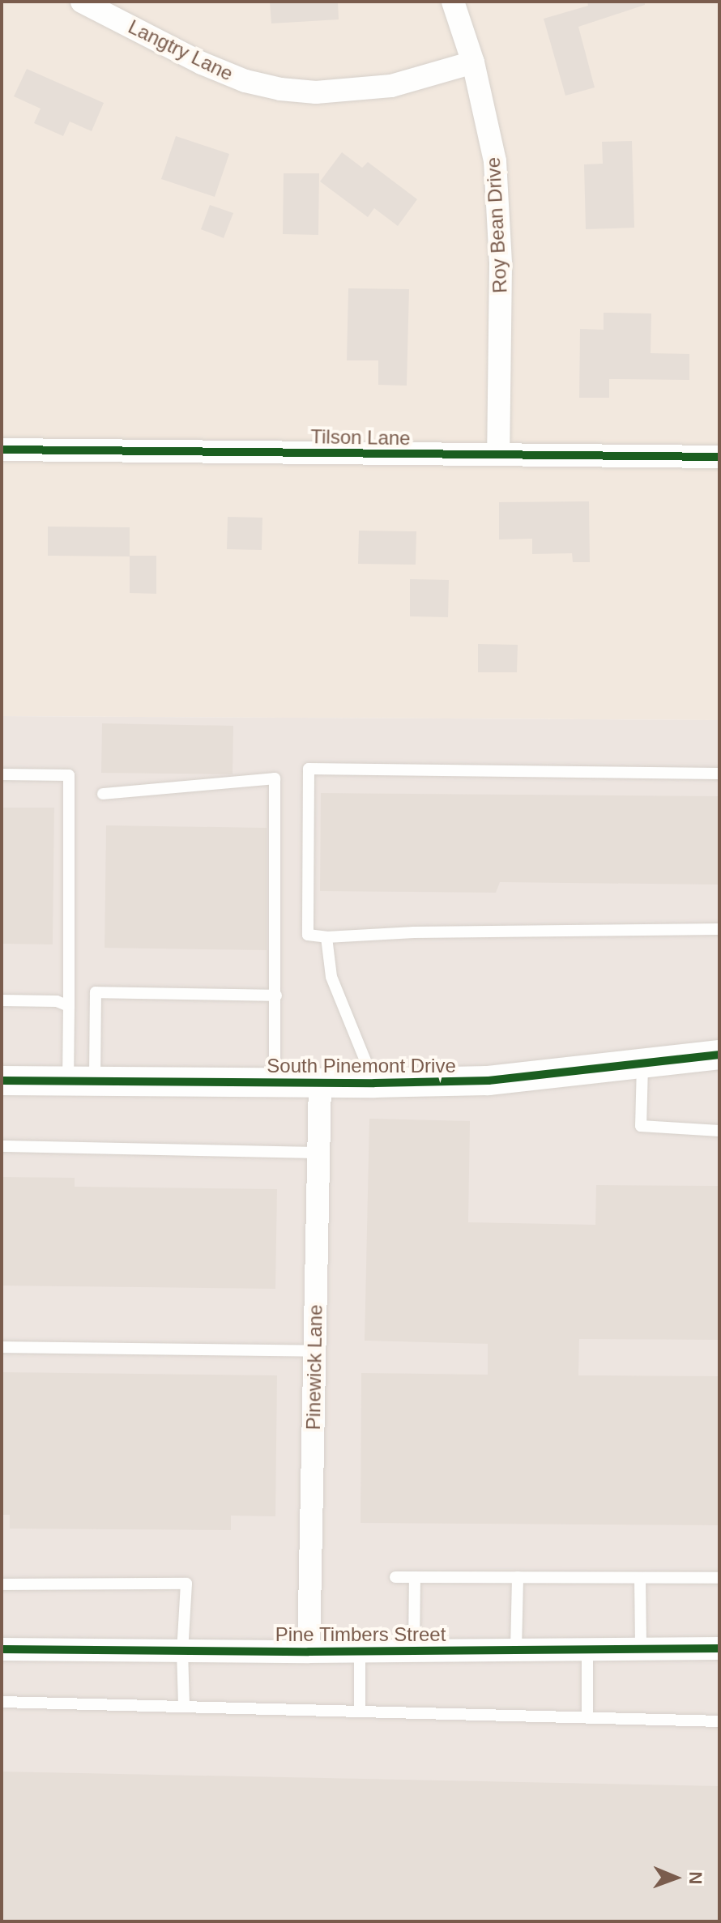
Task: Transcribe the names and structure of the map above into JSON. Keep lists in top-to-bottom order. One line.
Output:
{"streets":{"street":["Langtry Lane","Roy Bean Drive","Tilson Lane","South Pinemont Drive","Pinewick Lane","Pine Timbers Street"]},"crossings":[["Langtry Lane","Roy Bean Drive"],["Roy Bean Drive","Tilson Lane"],["South Pinemont Drive","Pinewick Lane"],["Pinewick Lane","Pine Timbers Street"]],"north":"right"}
